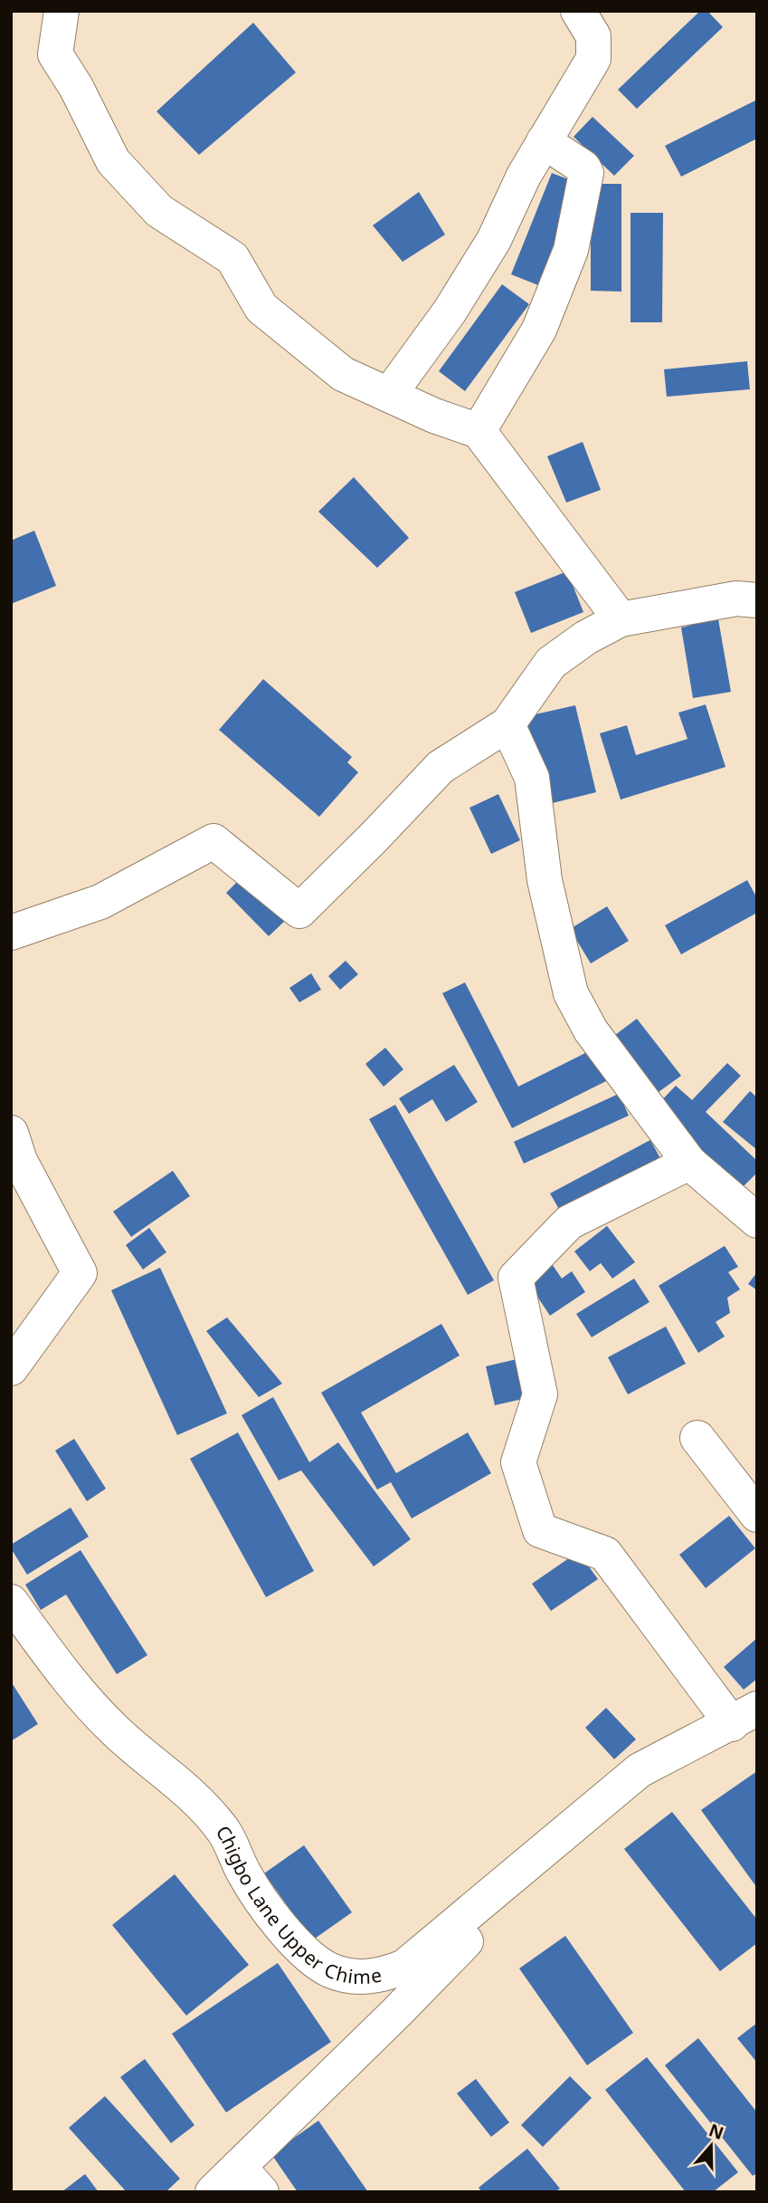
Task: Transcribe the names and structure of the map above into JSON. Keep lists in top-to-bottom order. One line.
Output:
{"streets":{"street":["Chigbo Lane Upper Chime"]},"north":"top"}
